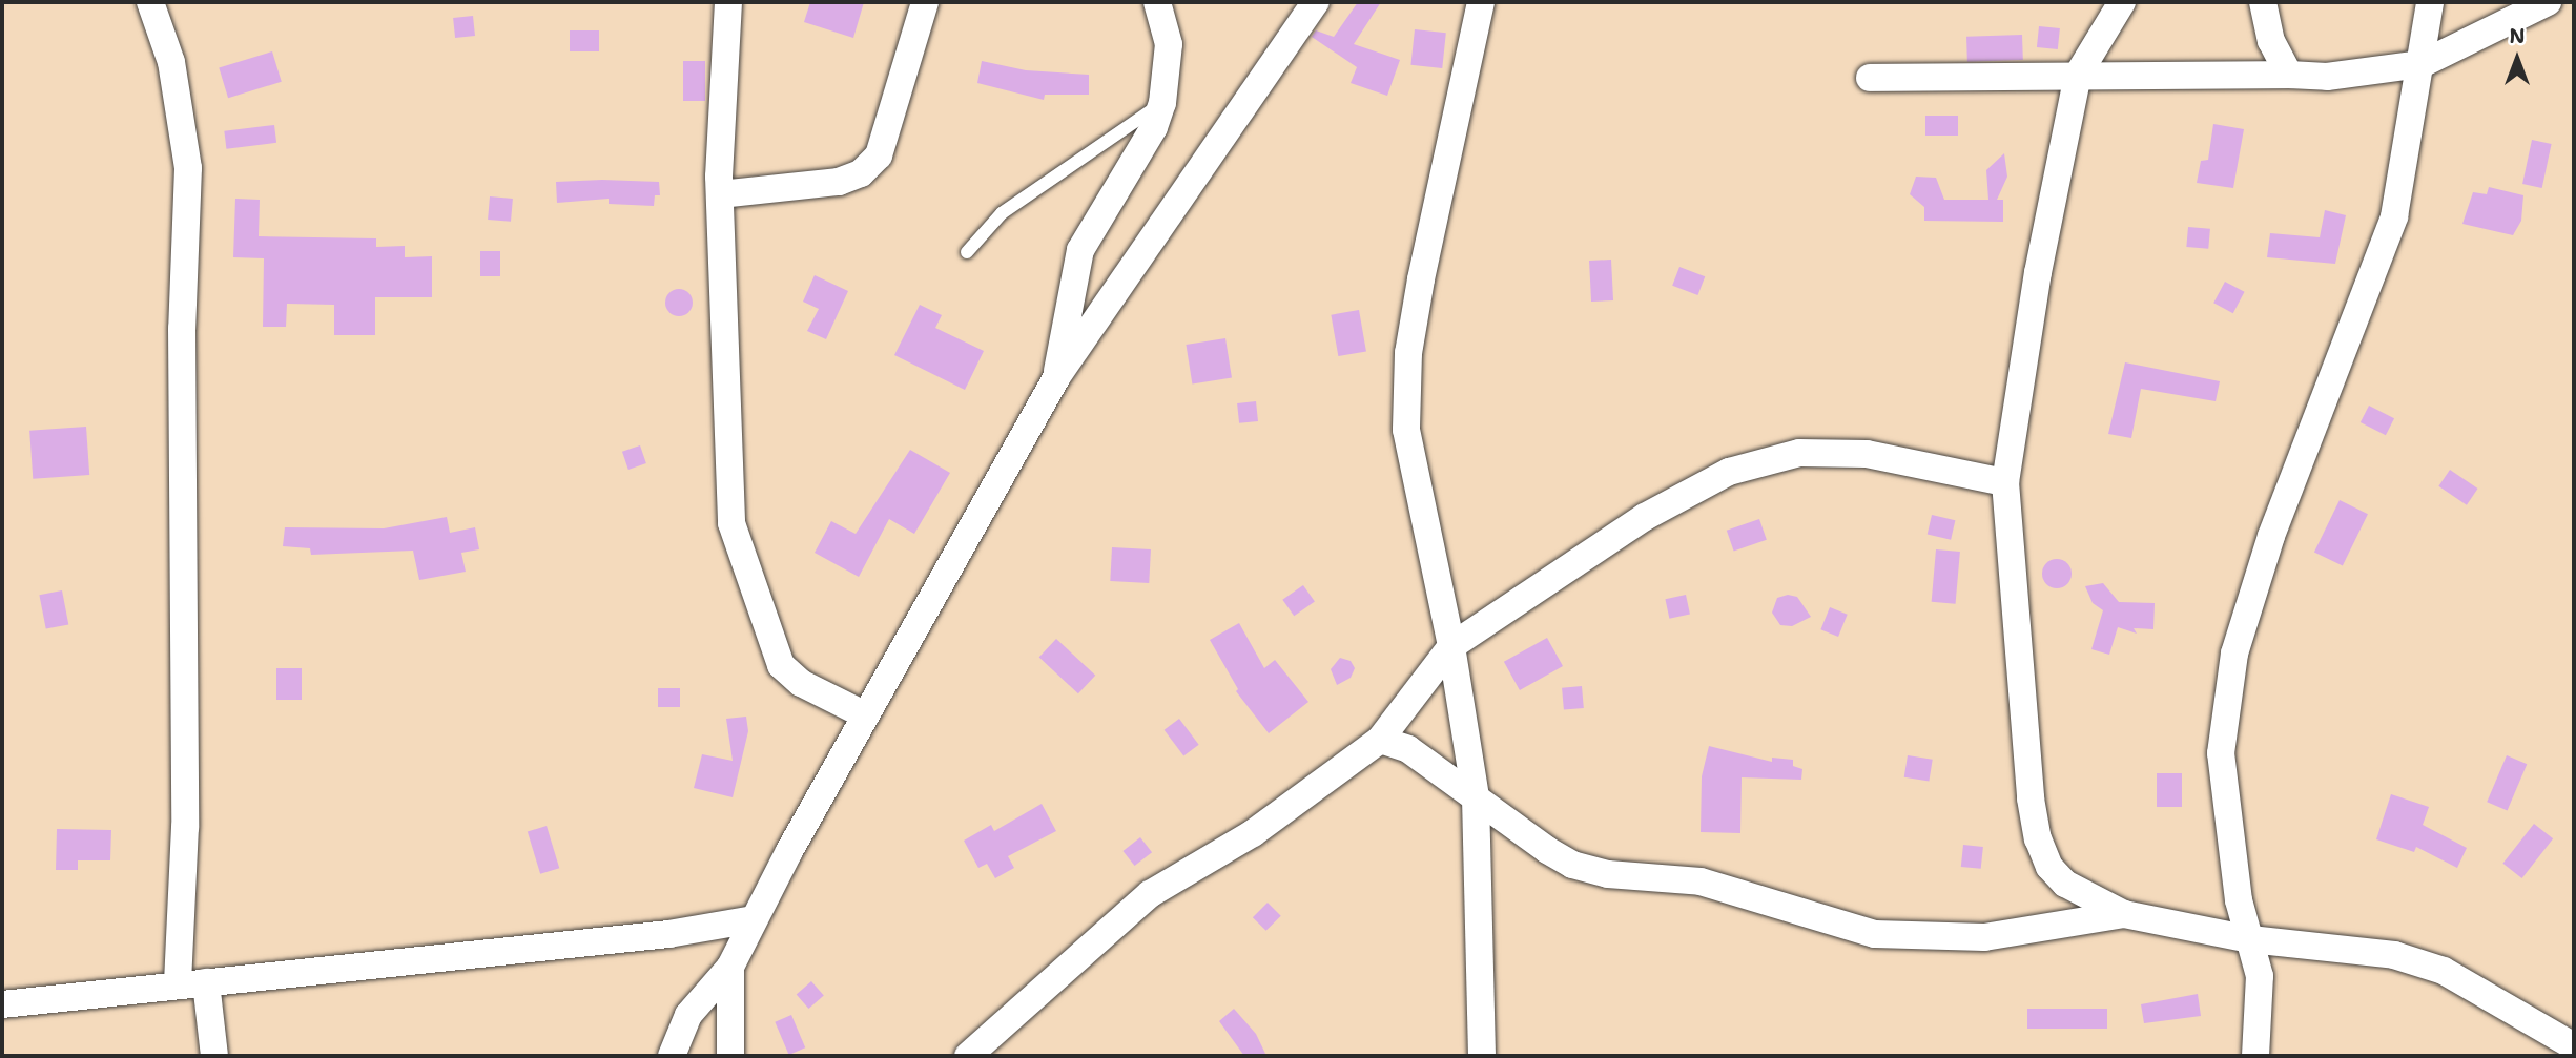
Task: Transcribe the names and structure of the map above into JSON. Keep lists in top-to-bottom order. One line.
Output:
{"north":"top"}
